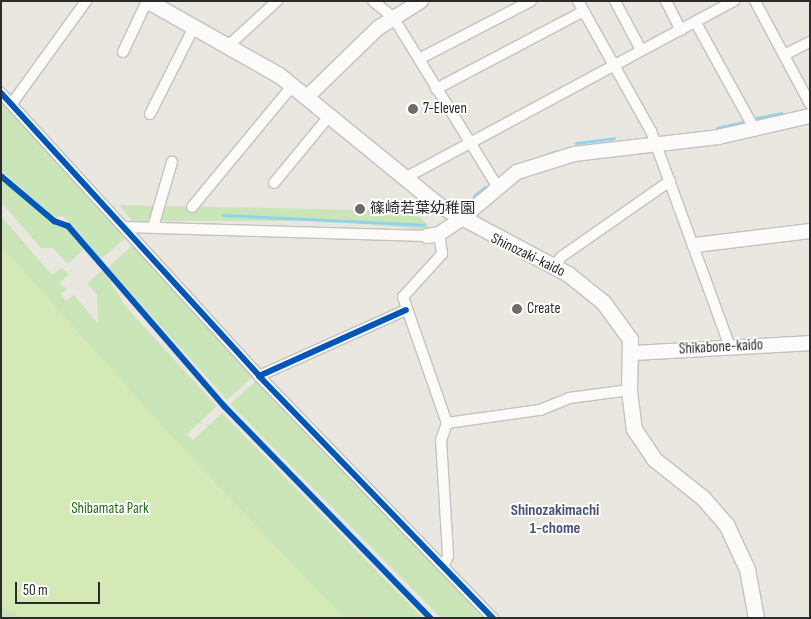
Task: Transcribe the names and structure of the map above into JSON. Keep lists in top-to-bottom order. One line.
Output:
{"streets":{"main road":["Shinozaki-kaido"],"street":["Shikabone-kaido"]},"crossings":[["Shinozaki-kaido","Shikabone-kaido"]],"districts":["Shinozakimachi 1-chome"],"parks":["Shibamata Park"],"places":["7-Eleven","篠崎若葉幼稚園","Create"],"scale_bar":"50 m"}
